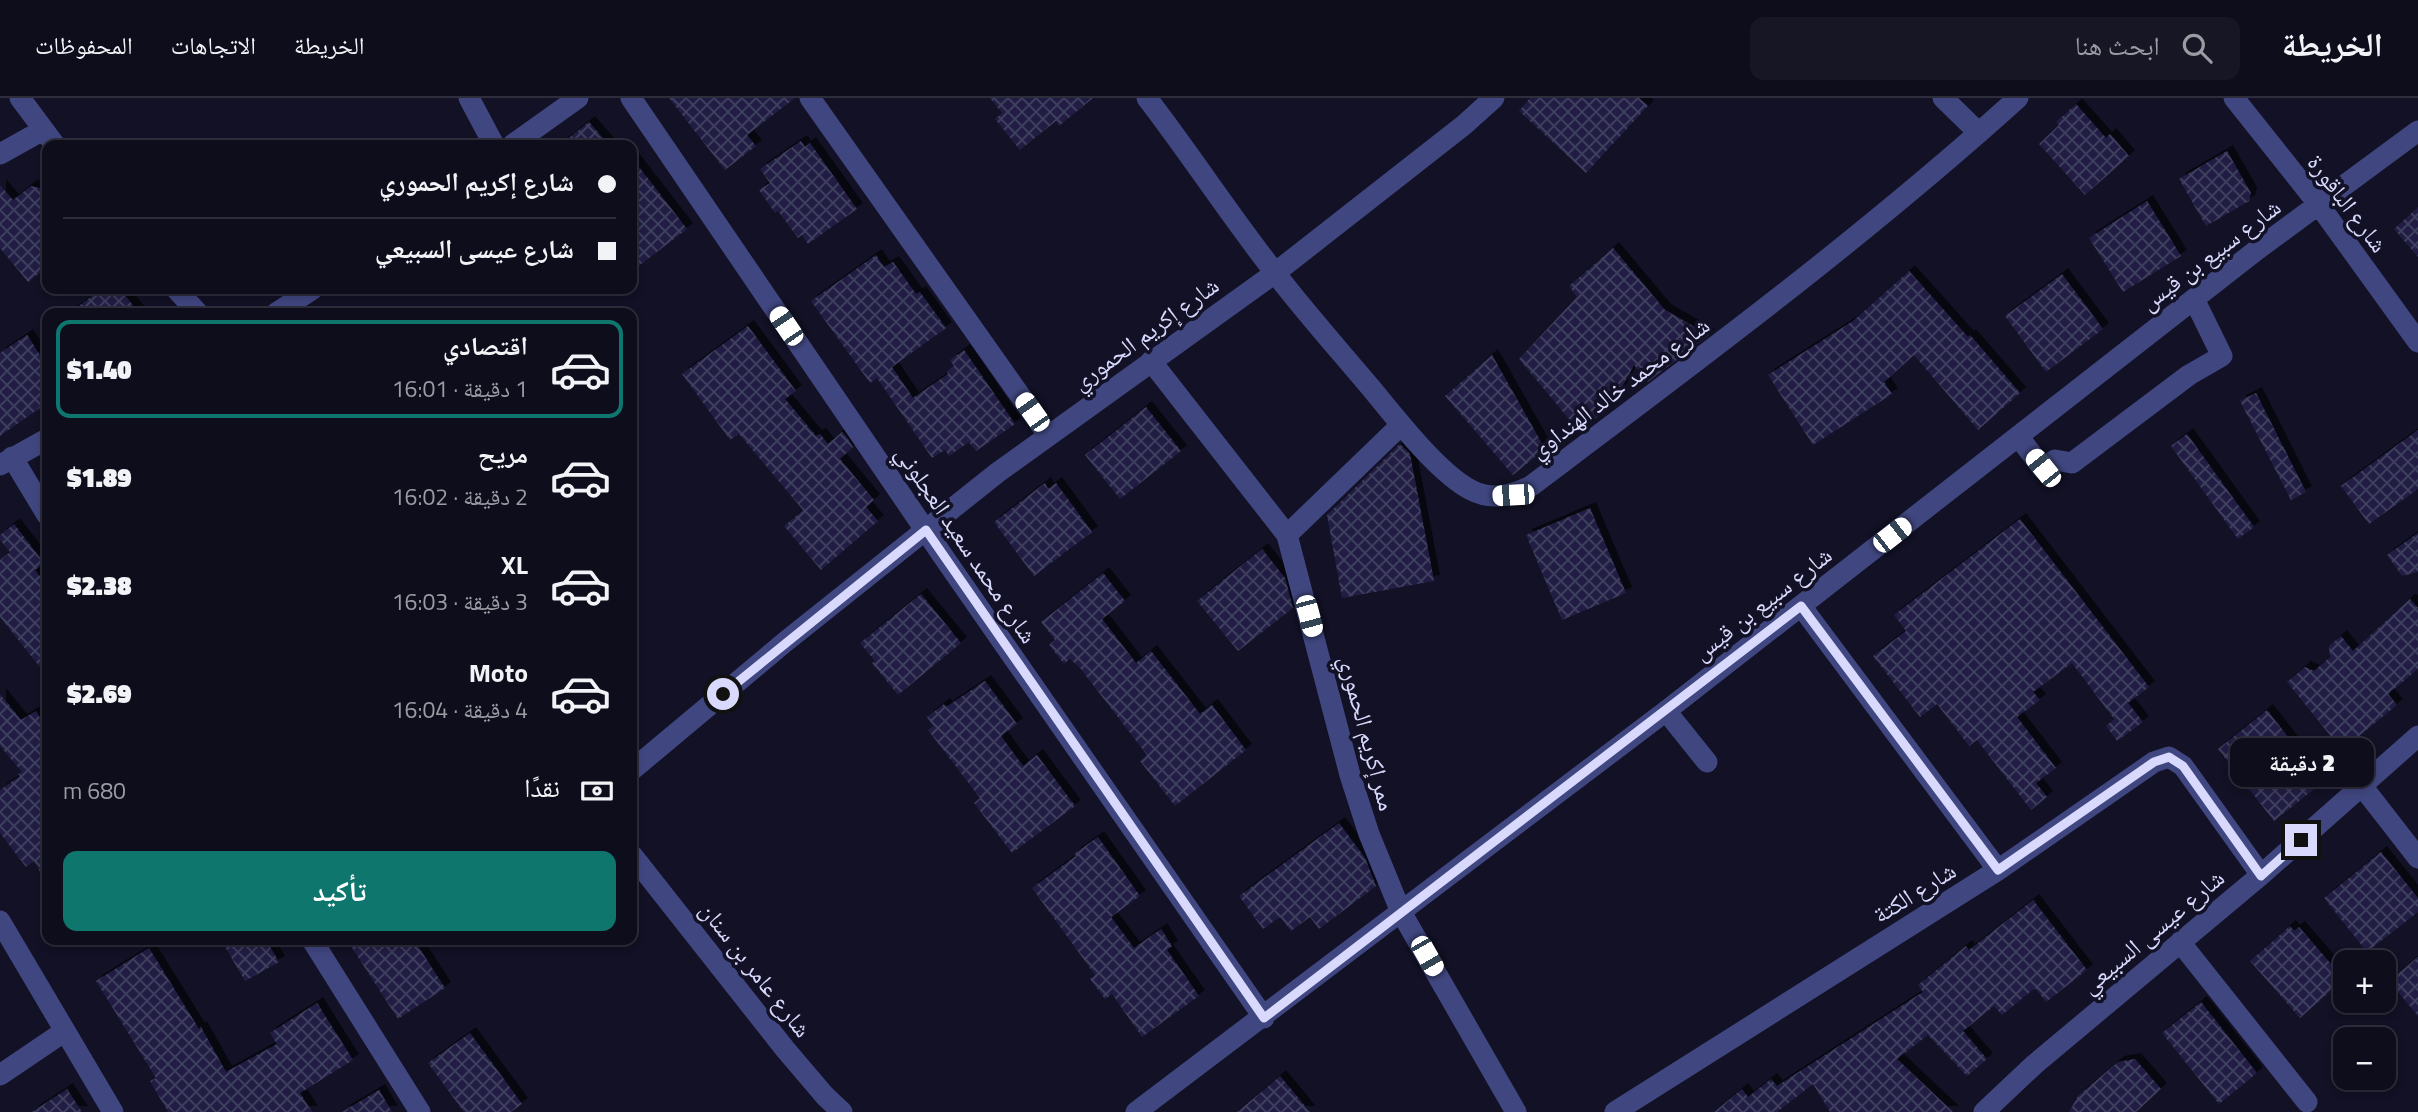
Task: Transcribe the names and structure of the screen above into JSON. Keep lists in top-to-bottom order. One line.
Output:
{"streets":{"street":["شارع الباقورة","شارع سبيع بن قيس","شارع إكريم الحموري","شارع محمد خالد الهنداوي","شارع محمد سعيد العجلوني","ممر إكريم الحموري","شارع الكتة","شارع عيسى السبيعي","شارع عامر بن سنان"]},"crossings":[["شارع الباقورة","شارع سبيع بن قيس"],["شارع سبيع بن قيس","شارع محمد سعيد العجلوني"],["شارع سبيع بن قيس","ممر إكريم الحموري"],["شارع سبيع بن قيس","شارع الكتة"],["شارع إكريم الحموري","شارع محمد خالد الهنداوي"],["شارع إكريم الحموري","شارع محمد سعيد العجلوني"],["شارع إكريم الحموري","ممر إكريم الحموري"]],"page":{"header":"الخريطة","search":"ابحث هنا","nav":["الخريطة","الاتجاهات","المحفوظات"],"banner":["شارع إكريم الحموري","شارع عيسى السبيعي"],"list":[{"name":"اقتصادي","note":"1 دقيقة · 16:01","value":"$1.40"},{"name":"مريح","note":"2 دقيقة · 16:02","value":"$1.89"},{"name":"XL","note":"3 دقيقة · 16:03","value":"$2.38"},{"name":"Moto","note":"4 دقيقة · 16:04","value":"$2.69"}],"bubble":"2 دقيقة","pay":["نقدًا","680 m"],"buttons":"تأكيد","map_buttons":["+","−"]}}
